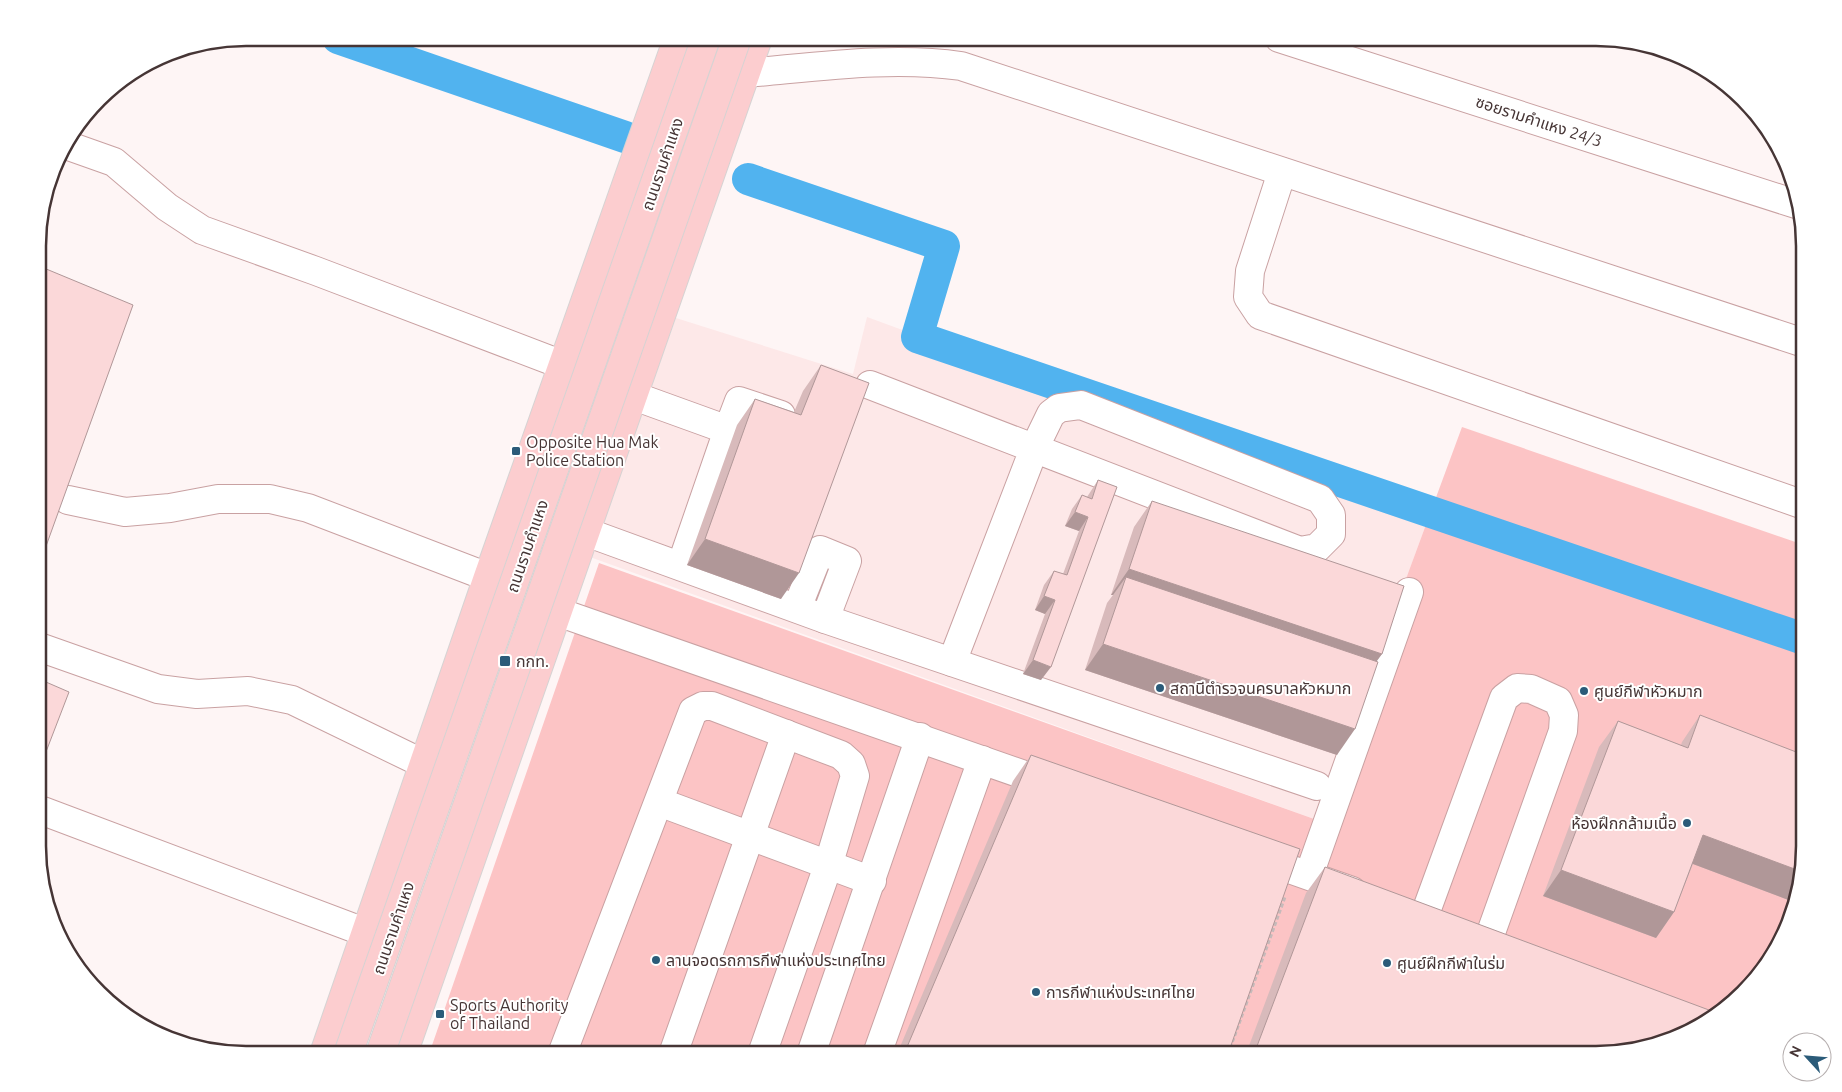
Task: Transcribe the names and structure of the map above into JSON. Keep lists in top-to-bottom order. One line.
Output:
{"streets":{"main road":["ถนนรามคำแหง"],"street":["ซอยรามคำแหง 24/3"]},"places":{"transit":["Opposite Hua Mak Police Station","กกท.","Sports Authority of Thailand"],"other":["สถานีตำรวจนครบาลหัวหมาก","ศูนย์กีฬาหัวหมาก","ห้องฝึกกล้ามเนื้อ","ลานจอดรถการกีฬาแห่งประเทศไทย","ศูนย์ฝึกกีฬาในร่ม","การกีฬาแห่งประเทศไทย"]},"north":"top left"}
